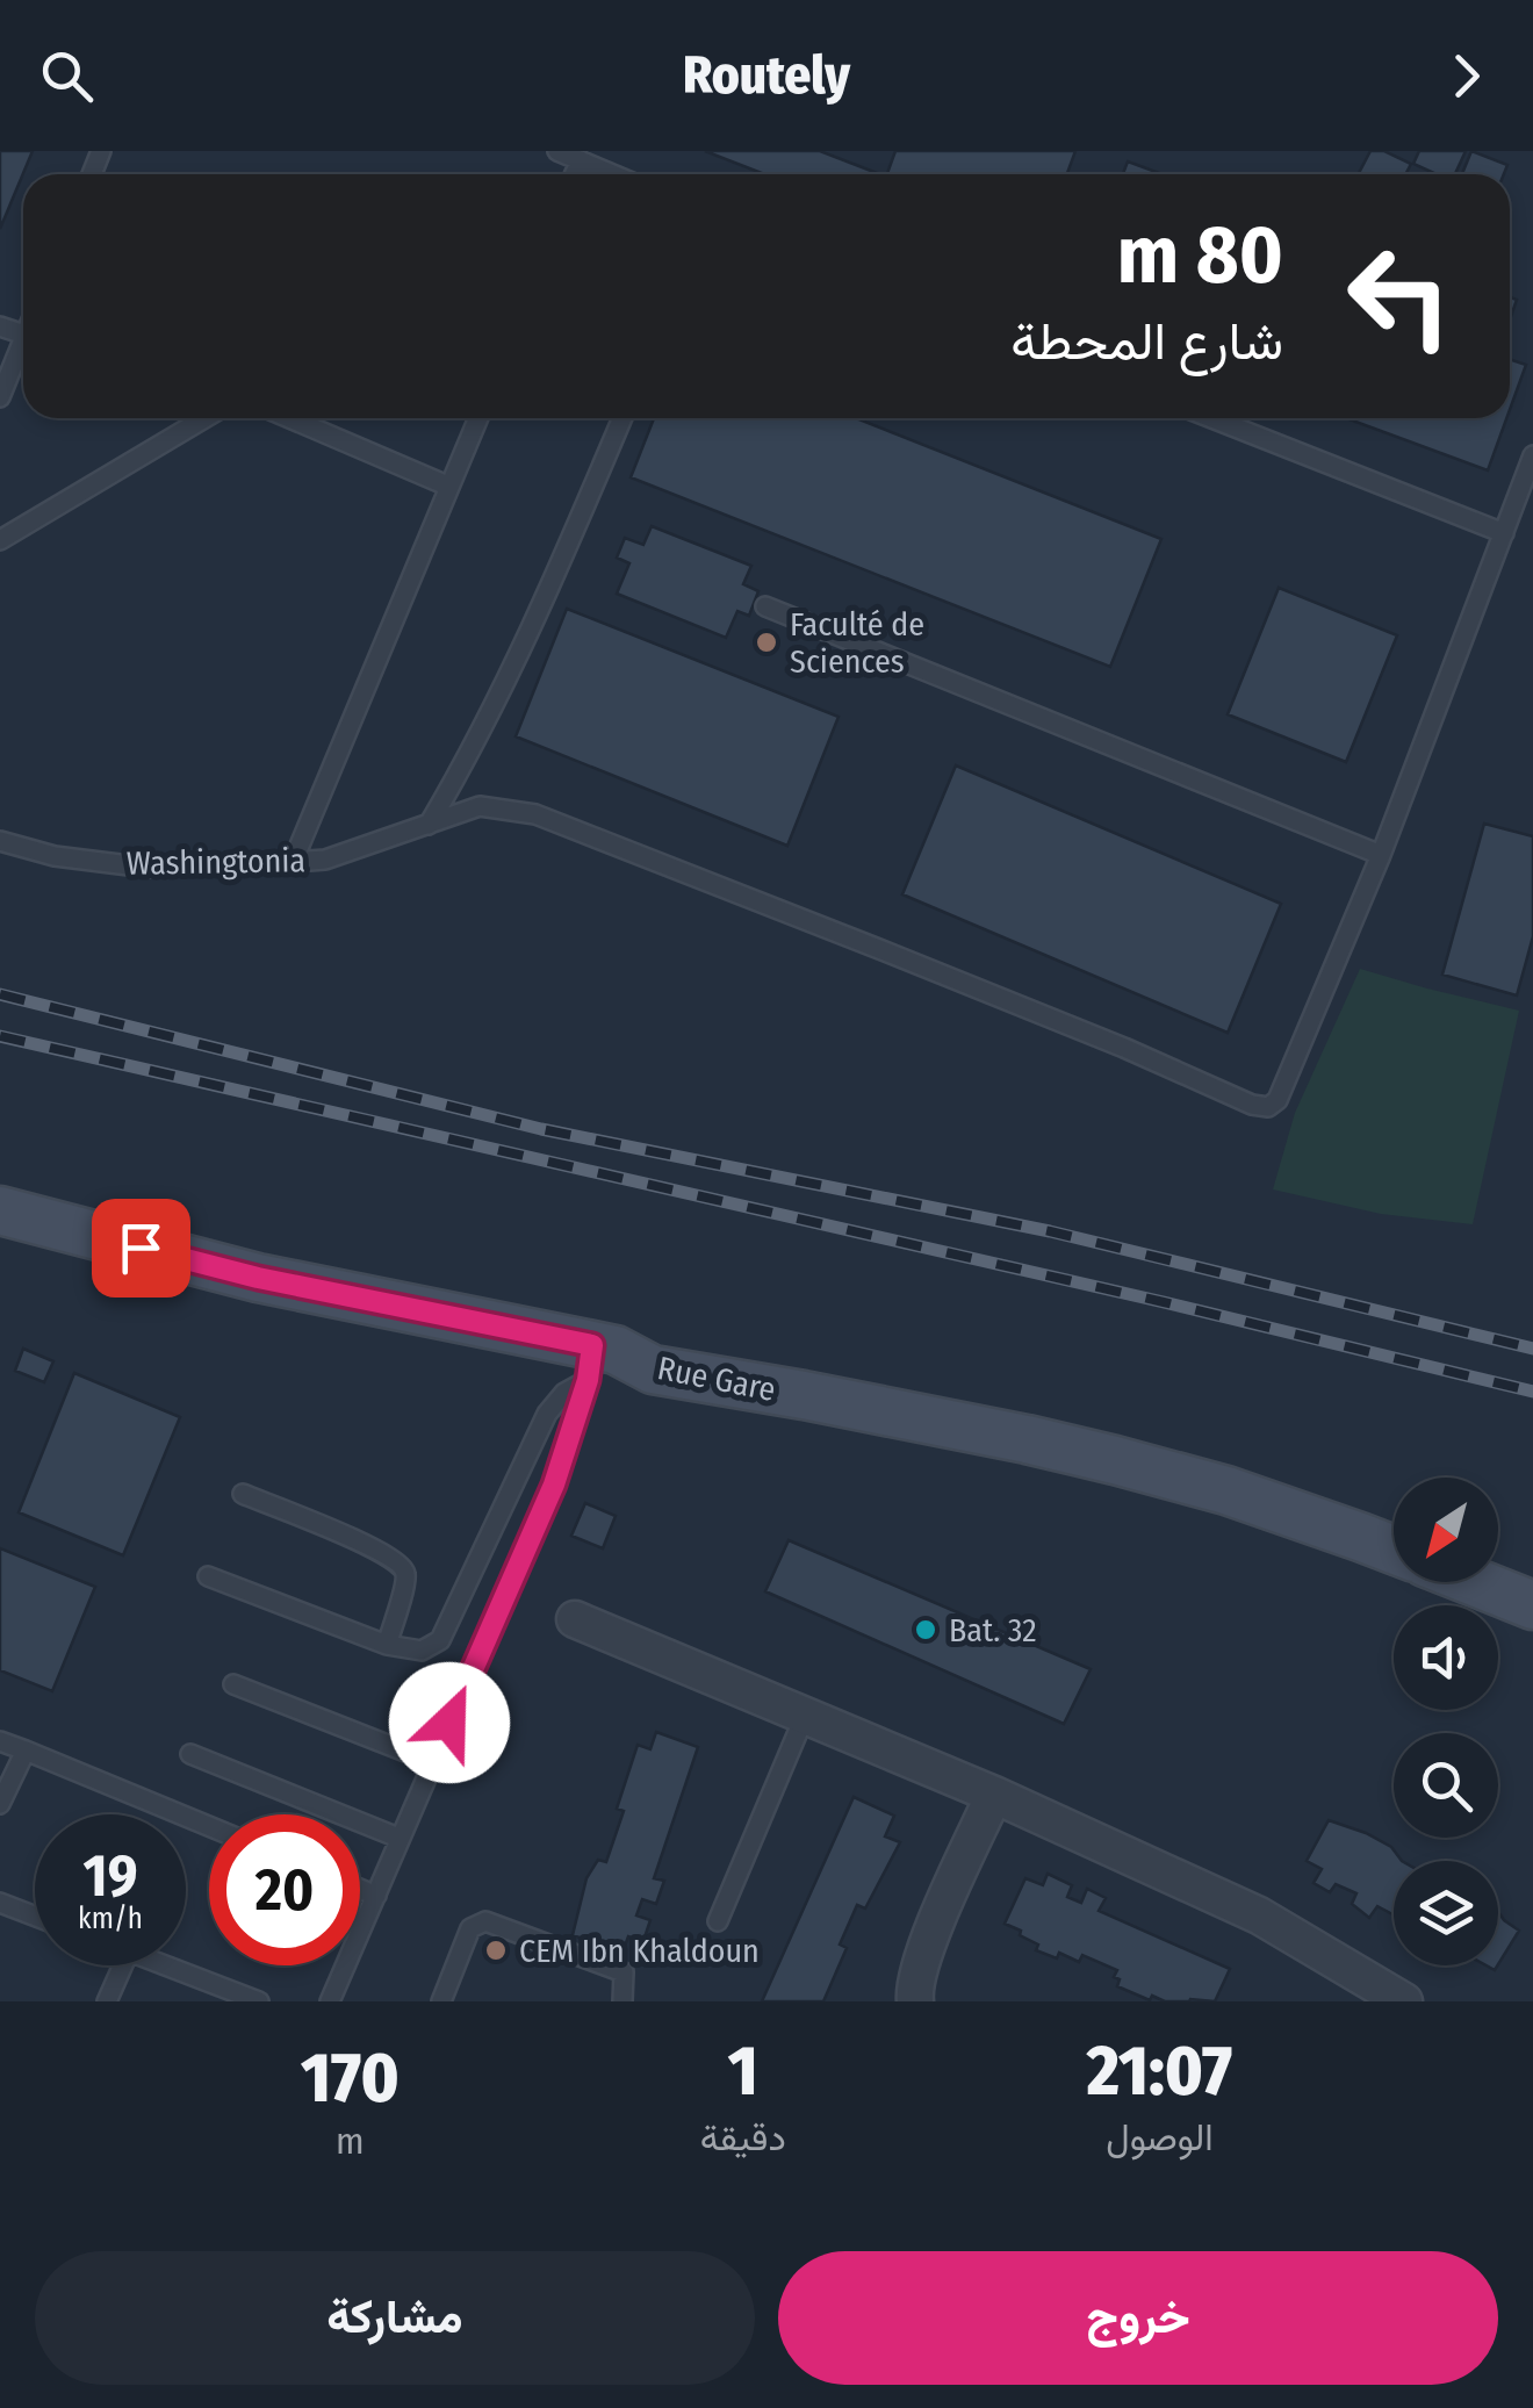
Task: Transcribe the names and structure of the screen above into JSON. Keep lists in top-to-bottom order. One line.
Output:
{"streets":{"main road":["Rue Gare"],"lane":["Washingtonia"]},"places":["Faculté de Sciences","Bat. 32","CEM Ibn Khaldoun"],"north":"bottom left","page":{"header":"Routely","turn":["80 m","شارع المحطة"],"speed":"19 km/h","limit":"20","eta":["21:07","الوصول","1","دقيقة","170","m"],"buttons":["خروج","مشاركة"]}}
